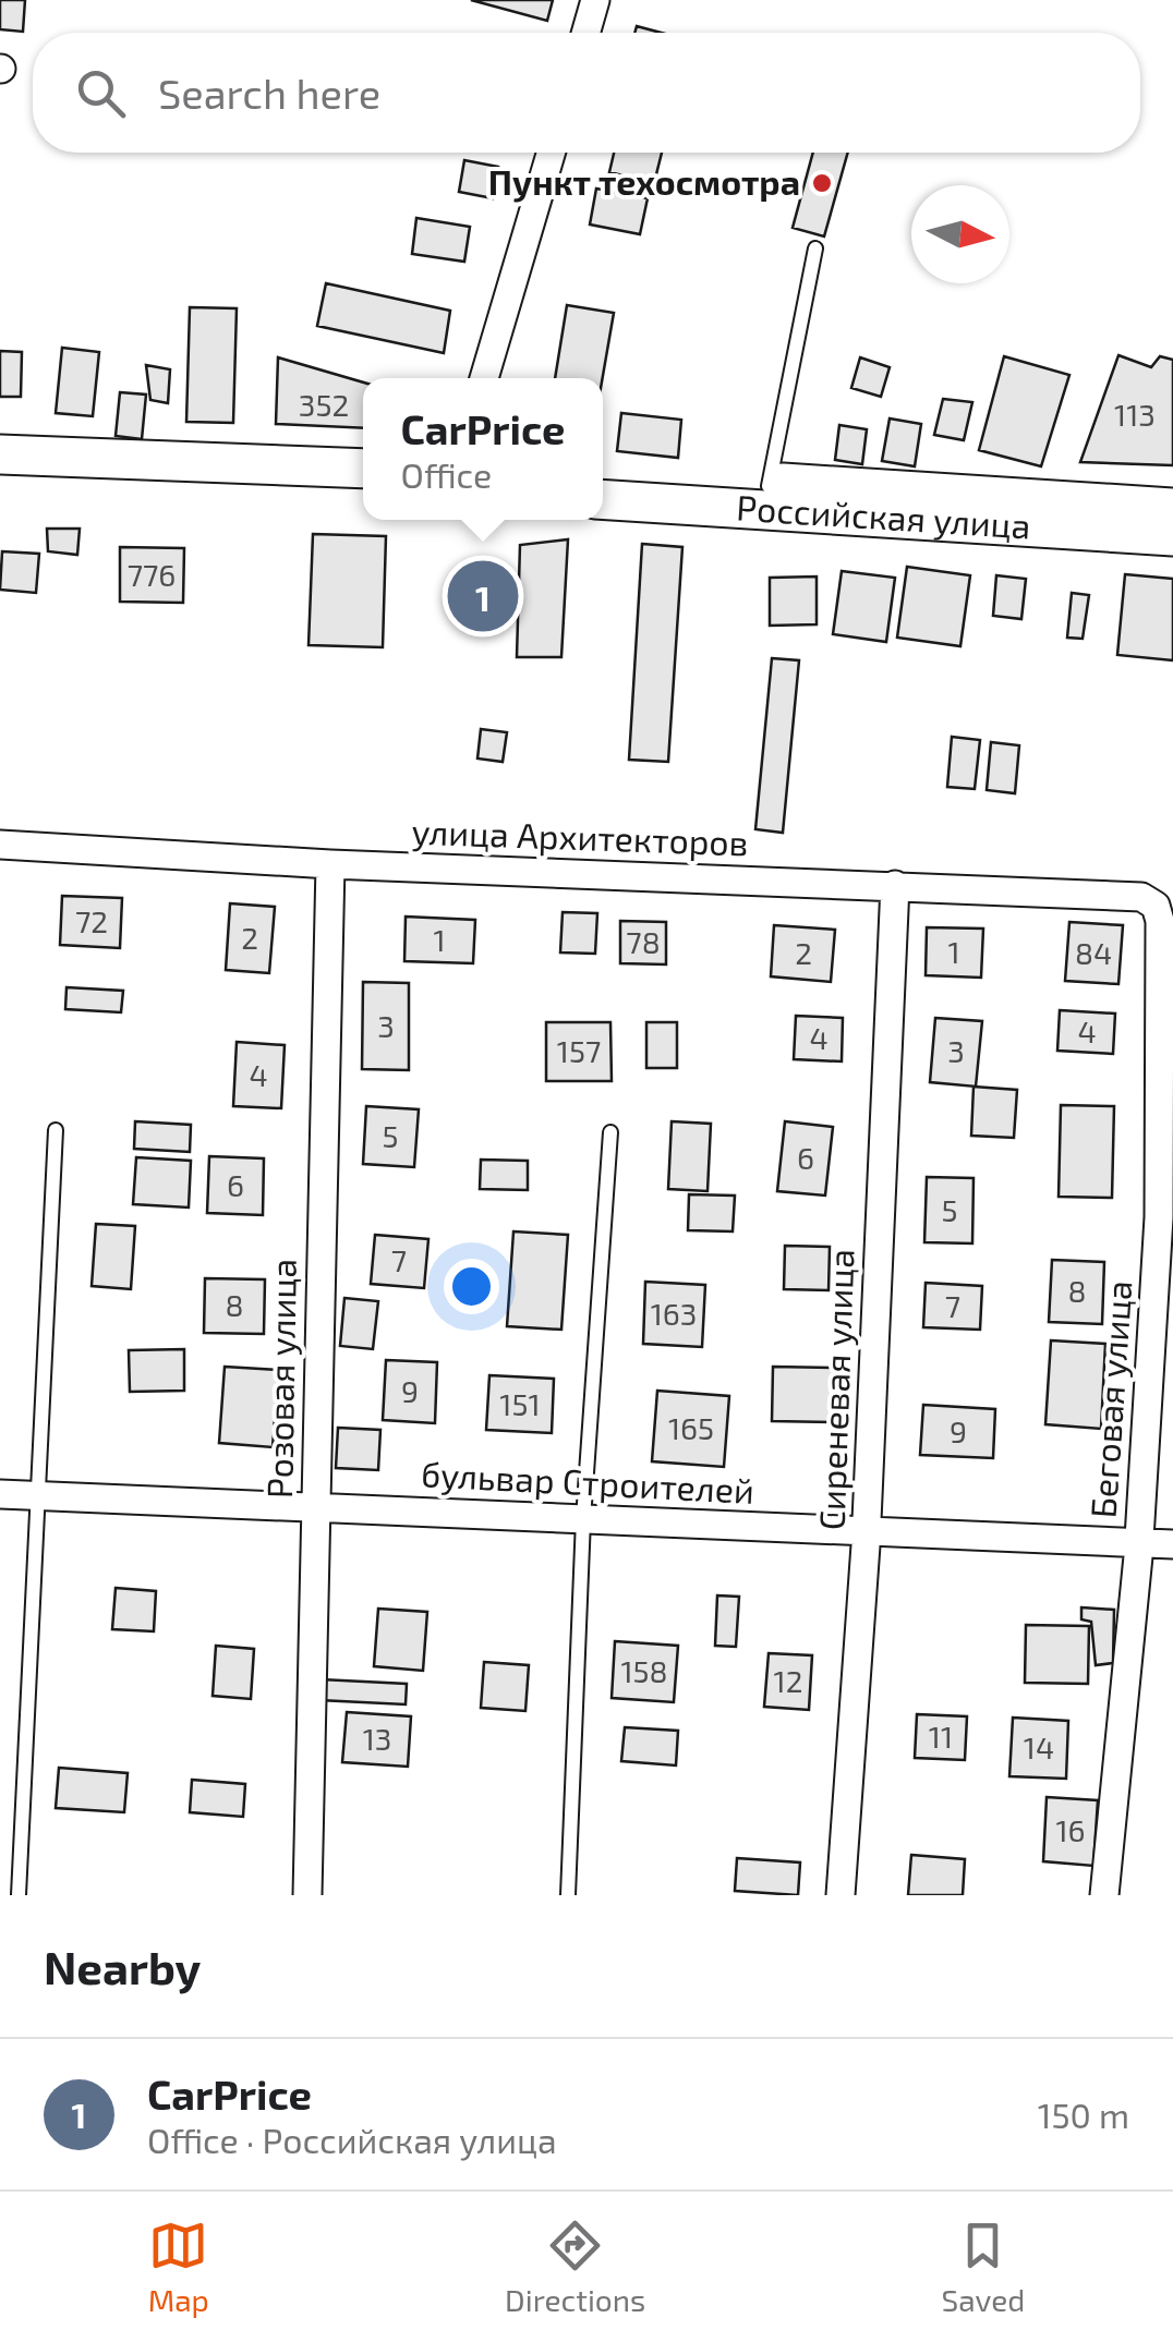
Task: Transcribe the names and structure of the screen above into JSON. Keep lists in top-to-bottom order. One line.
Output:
{"streets":{"main road":["Российская улица"],"street":["улица Архитекторов","Розовая улица","Сиреневая улица","Беговая улица","бульвар Строителей"]},"crossings":[["улица Архитекторов","Розовая улица"],["улица Архитекторов","Сиреневая улица"],["улица Архитекторов","Беговая улица"],["Розовая улица","бульвар Строителей"],["Сиреневая улица","бульвар Строителей"],["Беговая улица","бульвар Строителей"]],"places":["Пункт техосмотра"],"house_numbers":["352","113","776","72","2","1","78","1","2","84","3","4","4","157","3","4","5","6","6","5","7","8","8","7","163","9","151","165","9","158","12","11","13","14","16"],"north":"right","page":{"search":"Search here","popup":["CarPrice","Office"],"pins":"1","heading":"Nearby","list":[{"mark":"1","name":"CarPrice","note":"Office · Российская улица","value":"150 m"}],"nav":["Map","Directions","Saved"]}}
